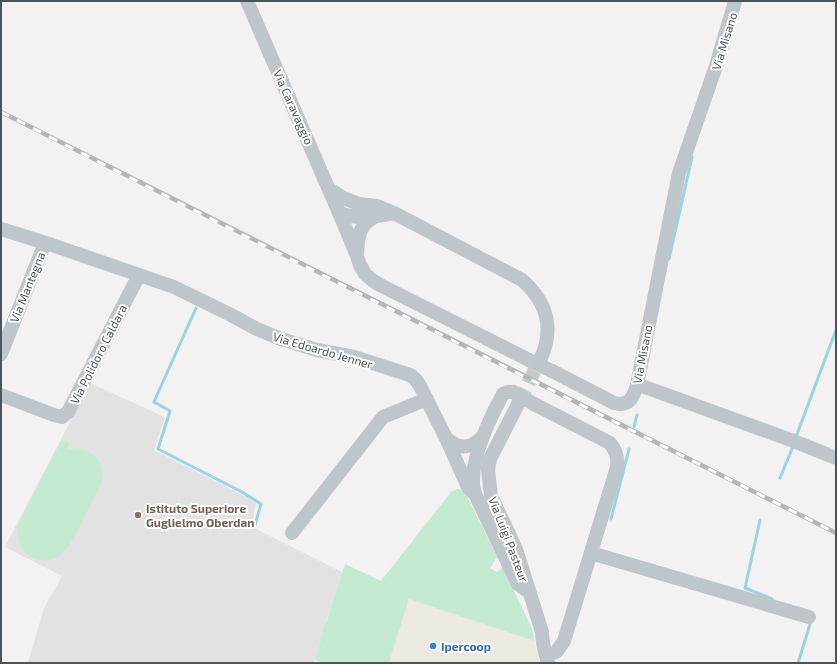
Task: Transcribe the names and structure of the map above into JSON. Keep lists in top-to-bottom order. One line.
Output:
{"streets":{"street":["Via Misano","Via Caravaggio","Via Mantegna","Via Edoardo Jenner","Via Polidoro Caldara","Via Luigi Pasteur"]},"crossings":[["Via Misano","Via Caravaggio"],["Via Mantegna","Via Edoardo Jenner"],["Via Edoardo Jenner","Via Polidoro Caldara"]],"places":["Istituto Superiore Guglielmo Oberdan","Ipercoop"]}
